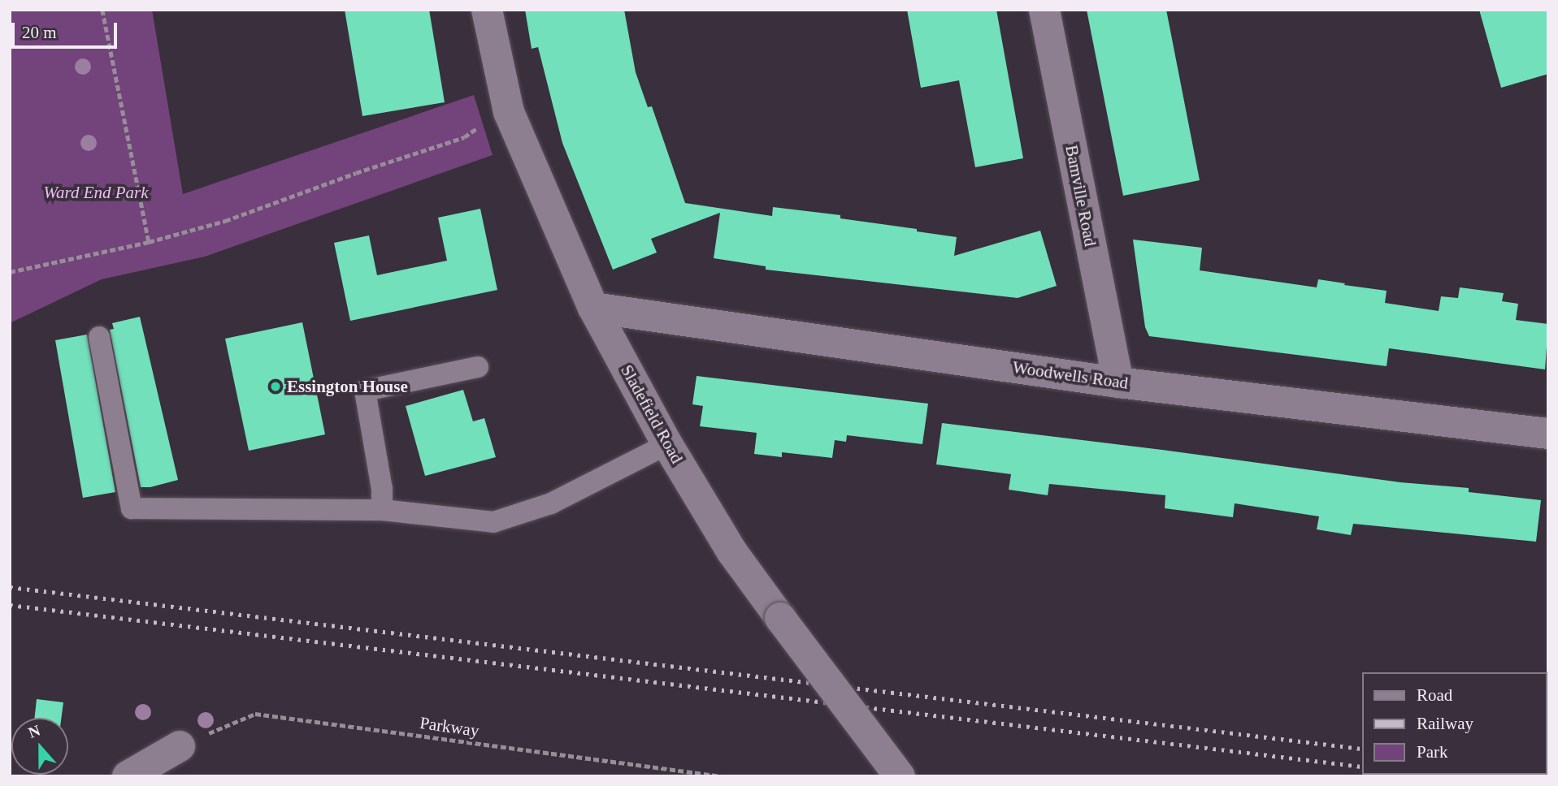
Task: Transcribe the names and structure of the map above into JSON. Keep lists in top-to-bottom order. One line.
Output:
{"streets":{"street":["Bamville Road","Woodwells Road","Sladefield Road"],"path":["Parkway"]},"crossings":[["Bamville Road","Woodwells Road"],["Woodwells Road","Sladefield Road"]],"parks":["Ward End Park"],"places":["Essington House"],"legend":["Road","Railway","Park"],"scale_bar":"20 m","north":"top"}
